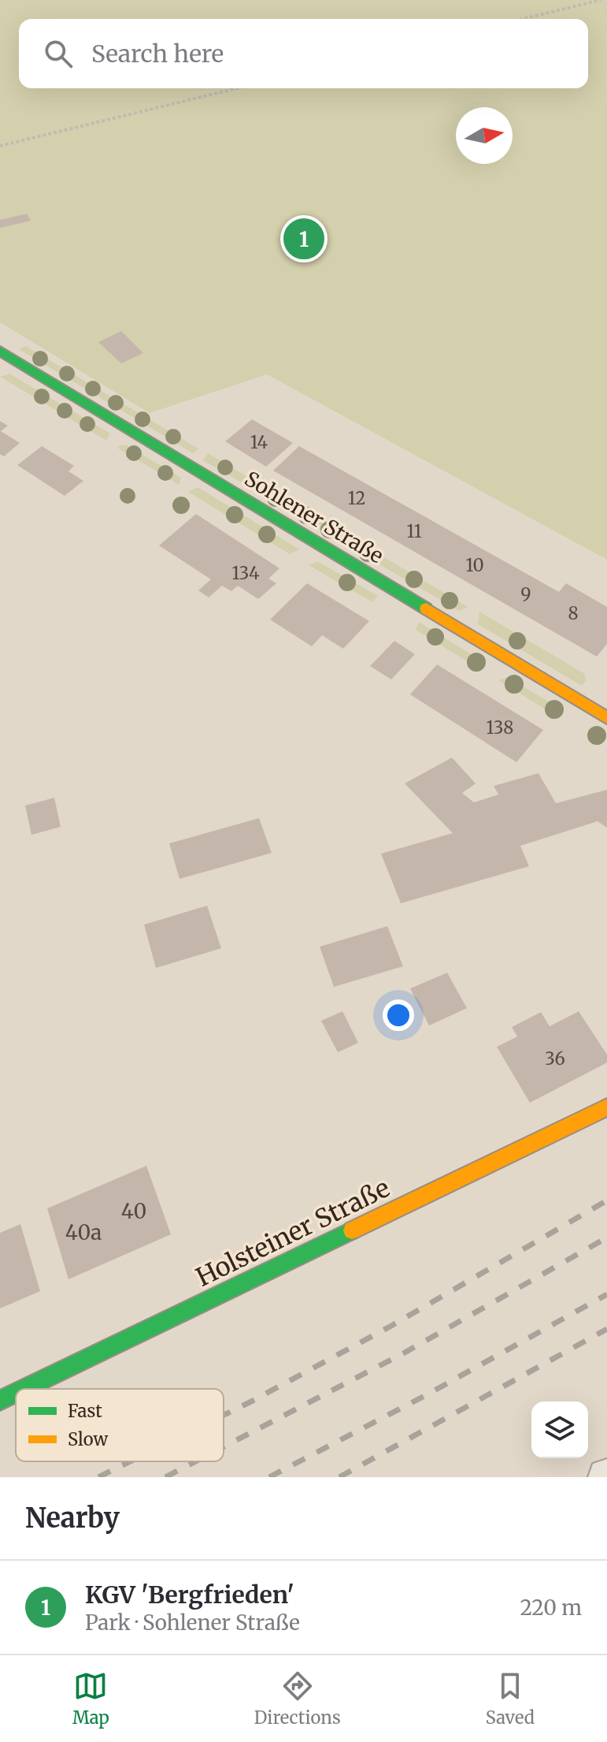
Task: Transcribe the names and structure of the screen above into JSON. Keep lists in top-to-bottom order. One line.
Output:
{"streets":{"street":["Sohlener Straße","Holsteiner Straße"]},"house_numbers":["14","12","11","10","134","9","8","138","36","40","40a"],"legend":["Fast","Slow"],"north":"right","page":{"search":"Search here","pins":"1","heading":"Nearby","list":[{"mark":"1","name":"KGV 'Bergfrieden'","note":"Park · Sohlener Straße","value":"220 m"}],"nav":["Map","Directions","Saved"]}}
